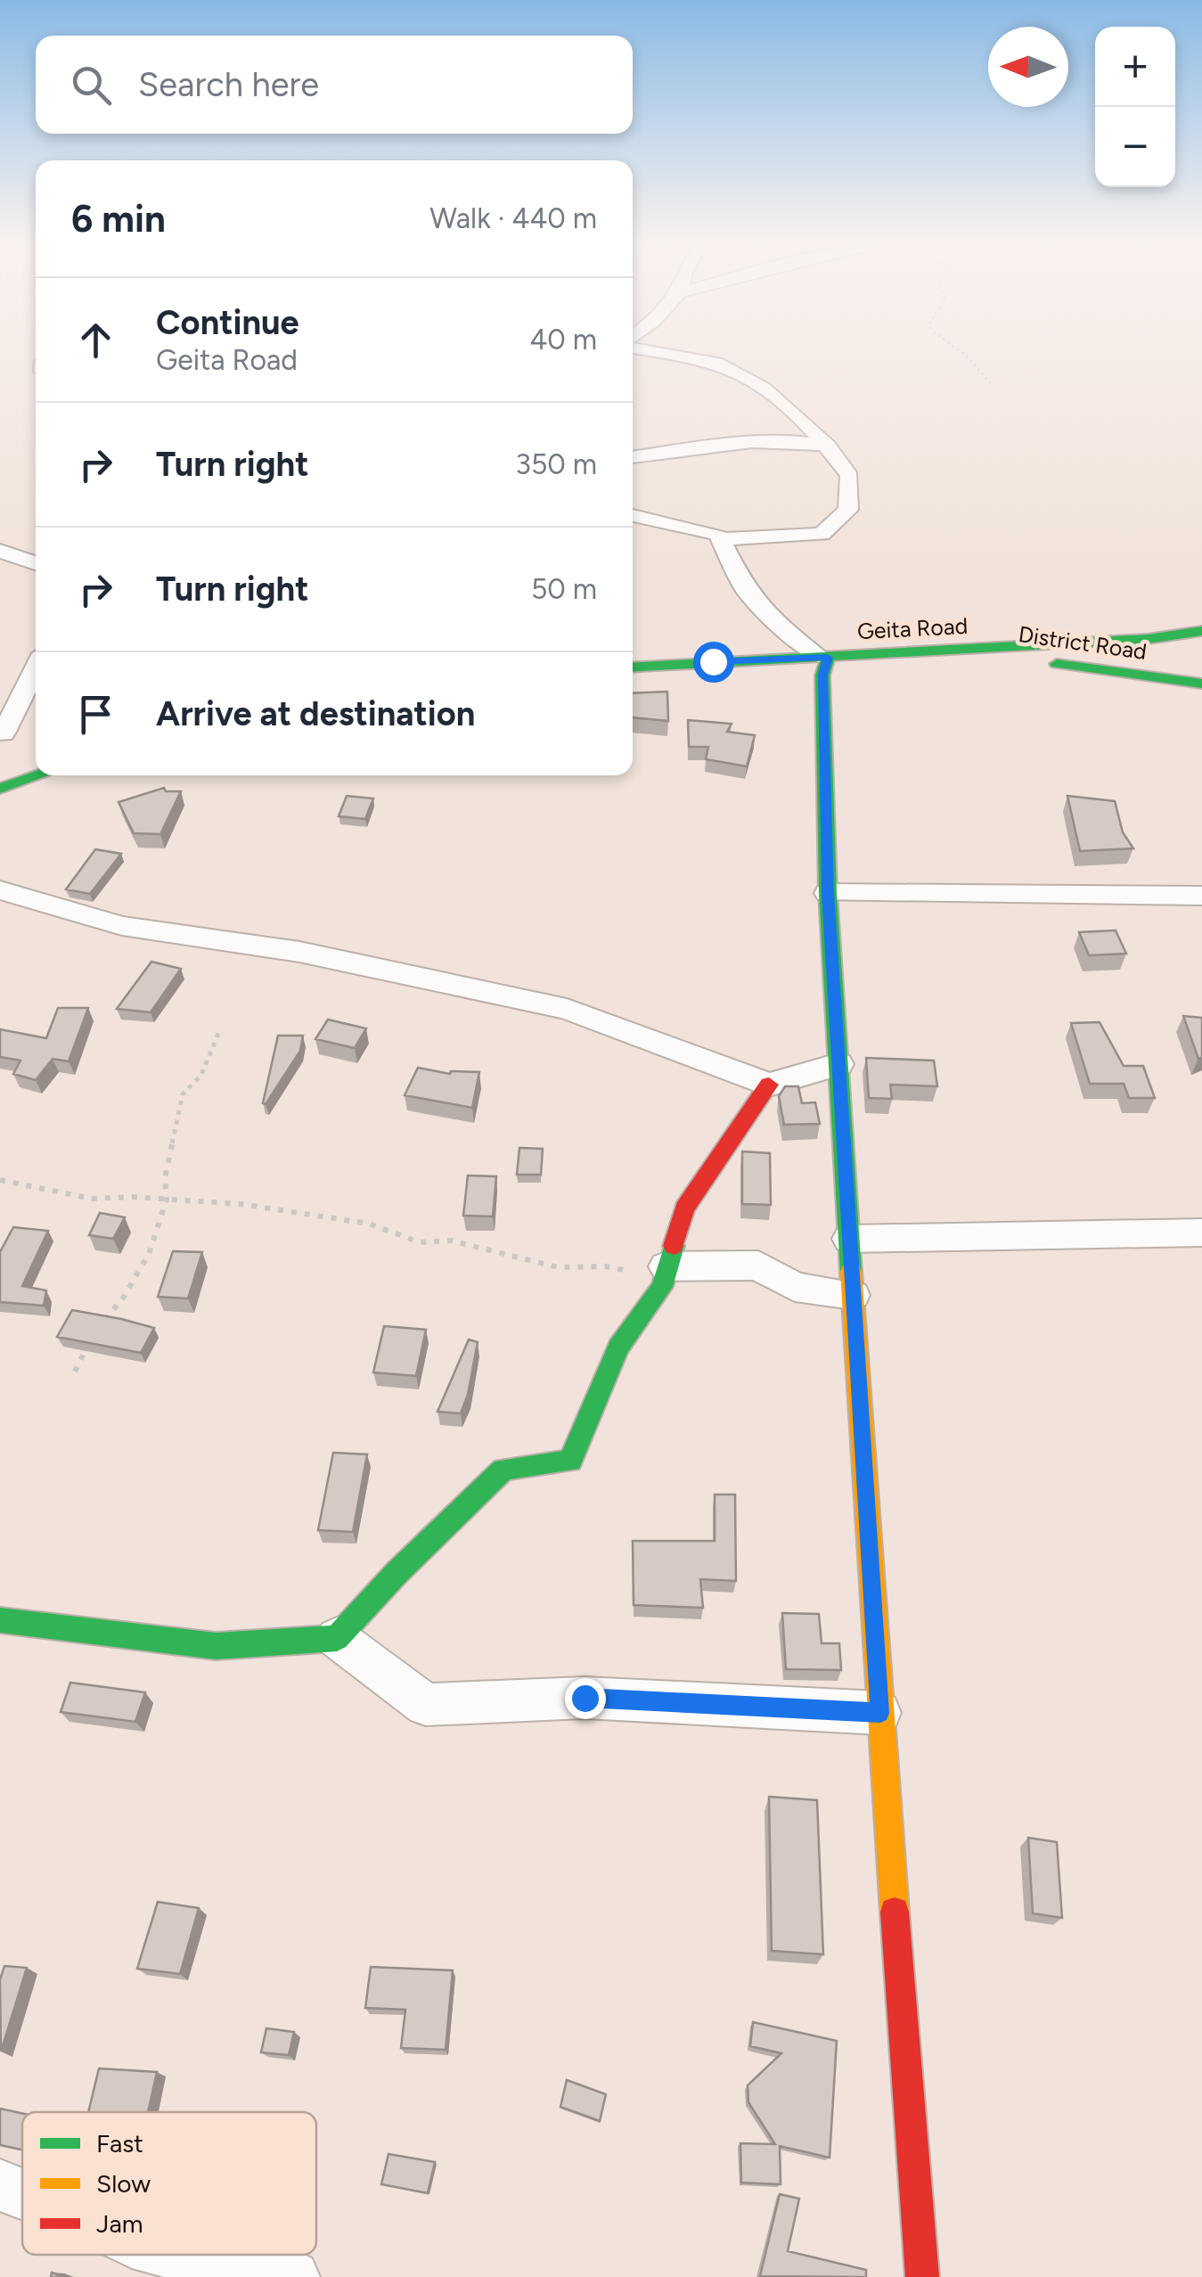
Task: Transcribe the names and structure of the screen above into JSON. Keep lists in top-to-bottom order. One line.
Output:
{"streets":{"street":["Geita Road","District Road"]},"crossings":[["Geita Road","District Road"]],"legend":["Fast","Slow","Jam"],"north":"left","page":{"map_buttons":["+","−"],"search":"Search here","heading":["6 min","Walk · 440 m"],"list":[["Continue","Geita Road","40 m"],["Turn right","350 m"],["Turn right","50 m"],"Arrive at destination"]}}
